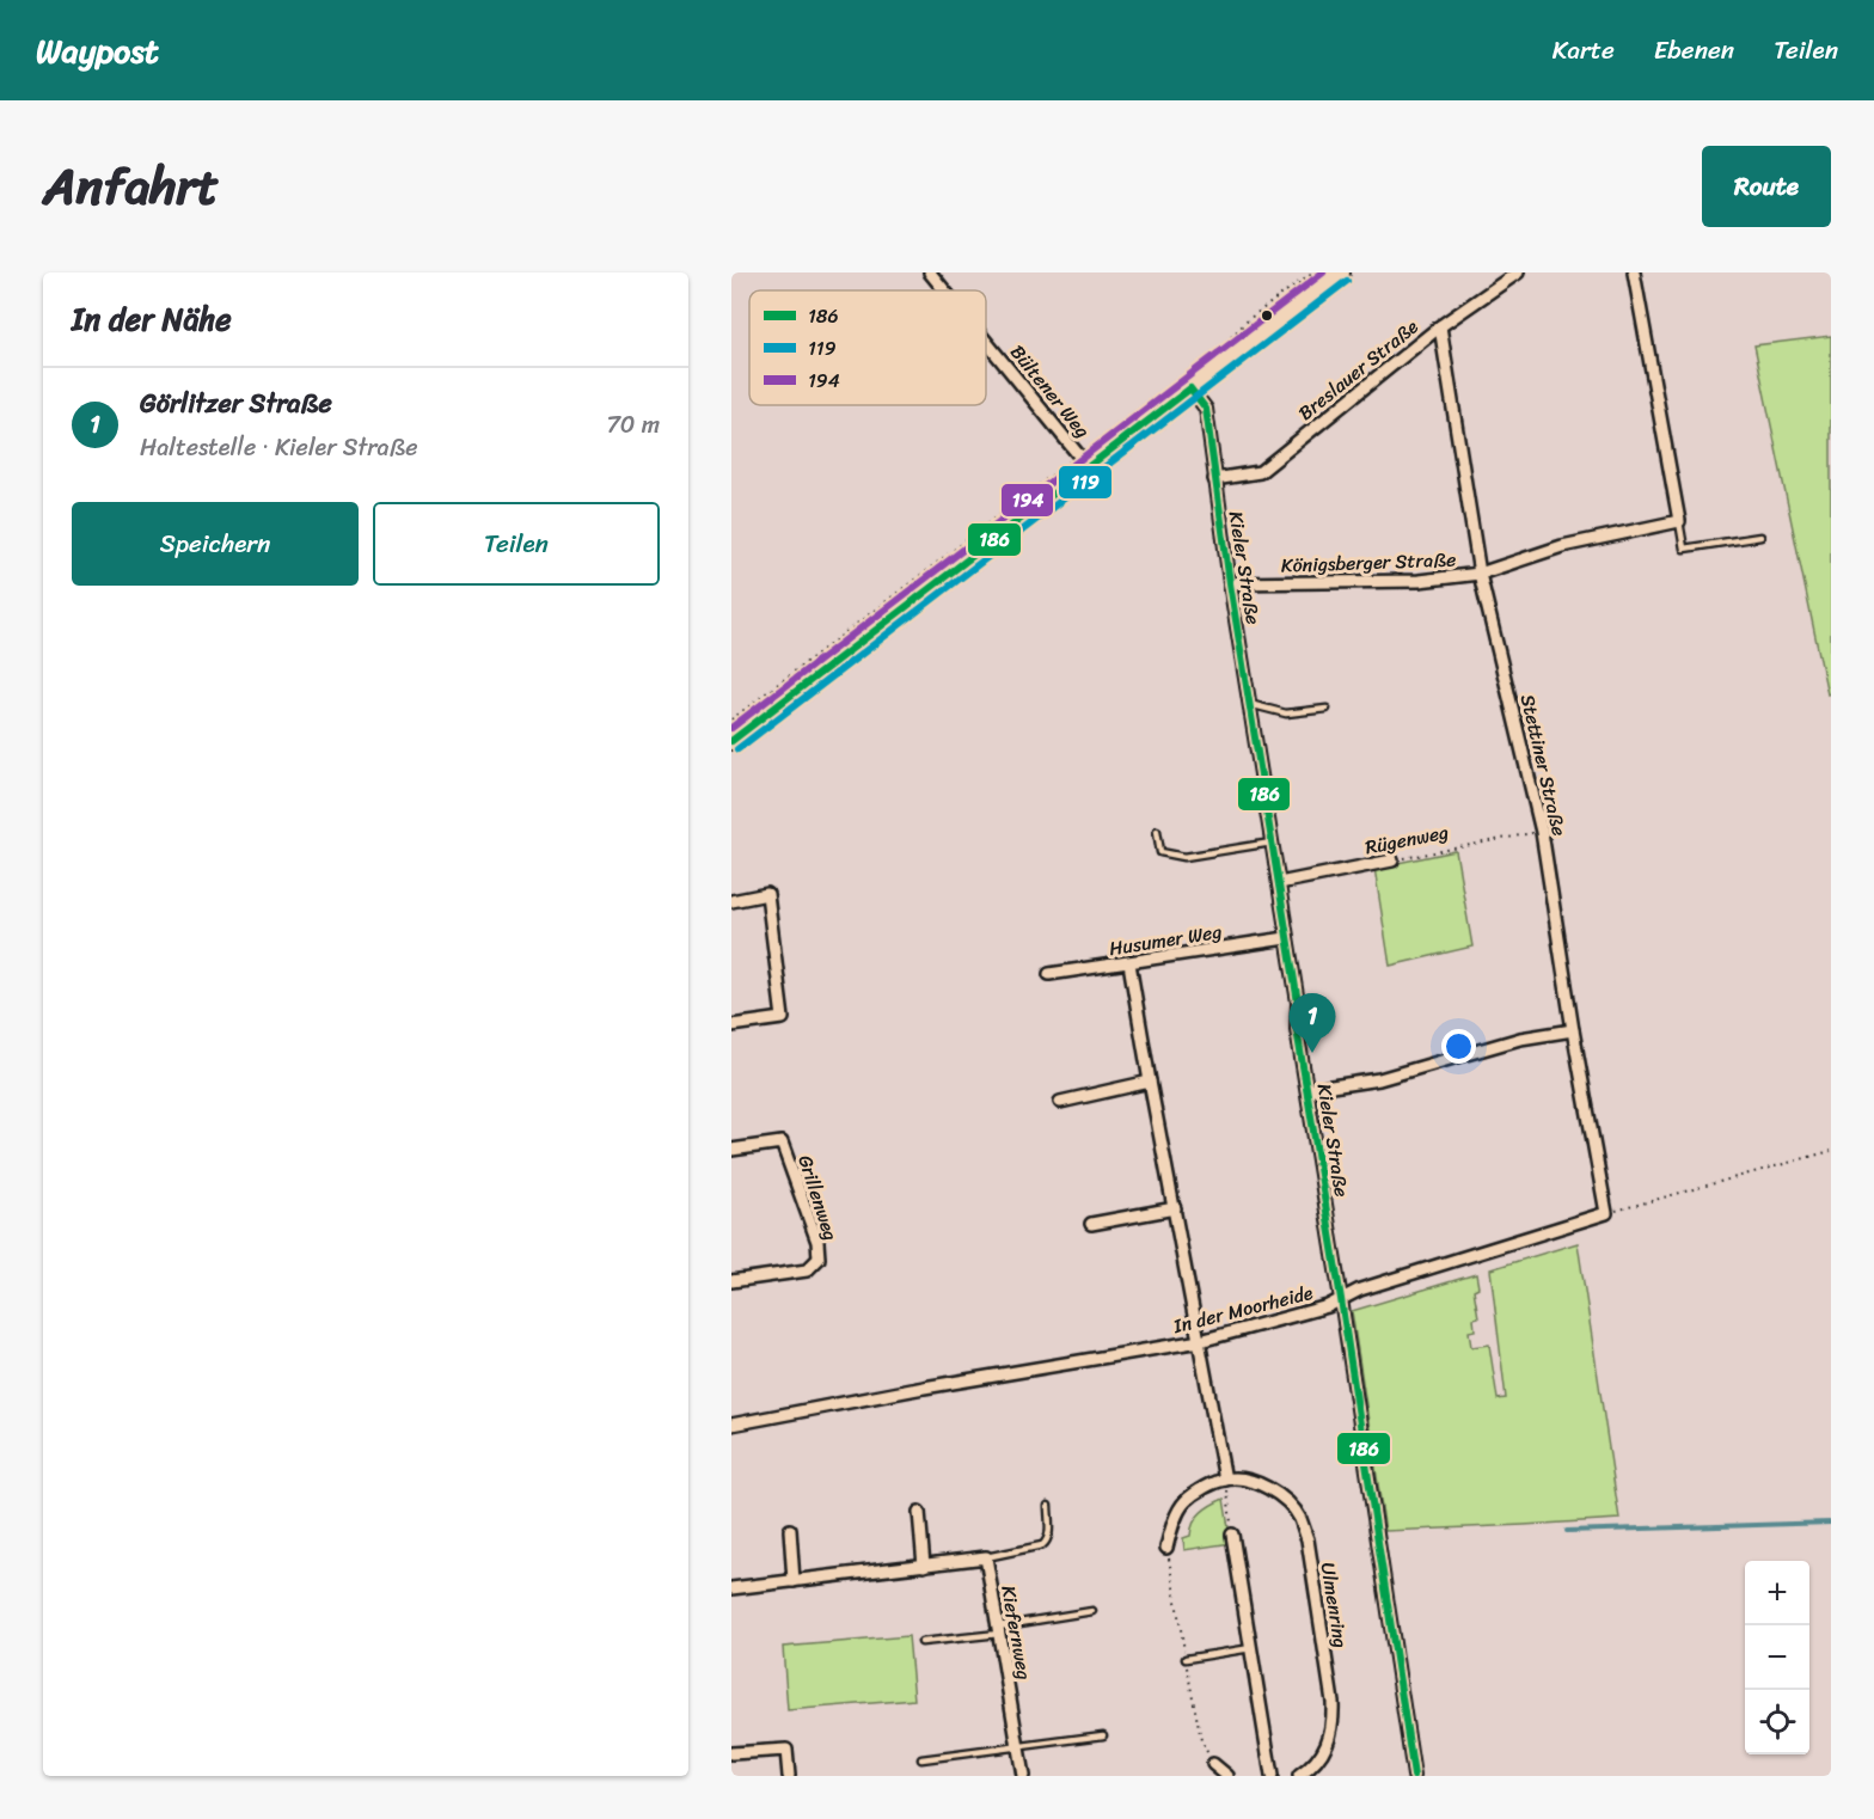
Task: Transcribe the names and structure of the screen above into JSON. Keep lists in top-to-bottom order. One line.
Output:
{"streets":{"street":["Breslauer Straße","Bültener Weg","Königsberger Straße","Kieler Straße","Stettiner Straße","Rügenweg","Husumer Weg","Grillenweg","In der Moorheide","Ulmenring","Kiefernweg"]},"crossings":[["Breslauer Straße","Kieler Straße"],["Breslauer Straße","Stettiner Straße"],["Königsberger Straße","Kieler Straße"],["Königsberger Straße","Stettiner Straße"],["Kieler Straße","Rügenweg"],["Kieler Straße","Husumer Weg"],["Kieler Straße","In der Moorheide"],["Stettiner Straße","Rügenweg"],["Stettiner Straße","In der Moorheide"]],"lines":["transit line 194","transit line 119","transit line 186"],"legend":["186","119","194"],"page":{"header":"Waypost","nav":["Karte","Ebenen","Teilen"],"title":"Anfahrt","buttons":["Route",["Speichern","Teilen"]],"heading":"In der Nähe","list":[{"mark":"1","name":"Görlitzer Straße","note":"Haltestelle · Kieler Straße","value":"70 m"}],"pins":"1","map_buttons":["+","−"]}}
